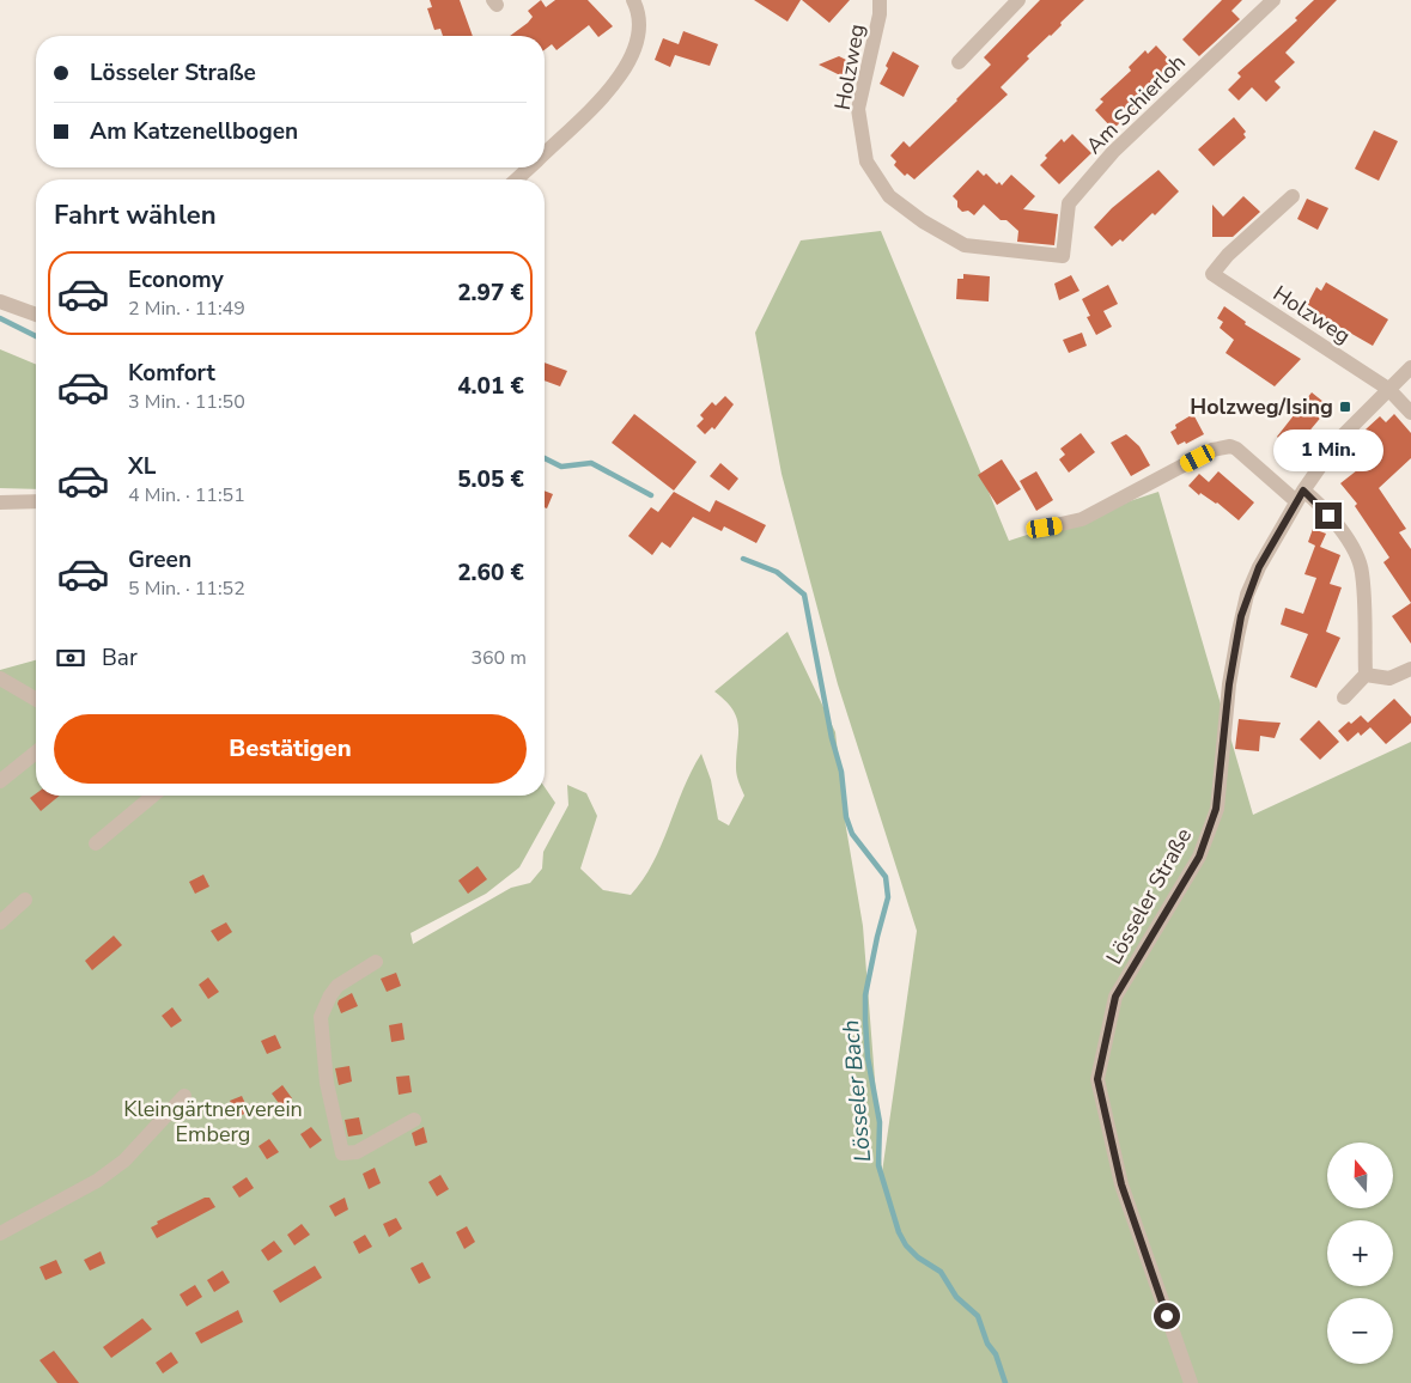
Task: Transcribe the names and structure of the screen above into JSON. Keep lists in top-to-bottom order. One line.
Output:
{"streets":{"street":["Holzweg","Am Schierloh","Lösseler Straße"]},"crossings":[["Holzweg","Am Schierloh"],["Holzweg","Lösseler Straße"]],"water":["Lösseler Bach"],"parks":["Kleingärtnerverein Emberg"],"places":{"transit":["Holzweg/Ising"]},"north":"top","page":{"banner":["Lösseler Straße","Am Katzenellbogen"],"heading":"Fahrt wählen","list":[{"name":"Economy","note":"2 Min. · 11:49","value":"2.97 €"},{"name":"Komfort","note":"3 Min. · 11:50","value":"4.01 €"},{"name":"XL","note":"4 Min. · 11:51","value":"5.05 €"},{"name":"Green","note":"5 Min. · 11:52","value":"2.60 €"}],"bubble":"1 Min.","pay":["Bar","360 m"],"buttons":"Bestätigen","map_buttons":["+","−"]}}
